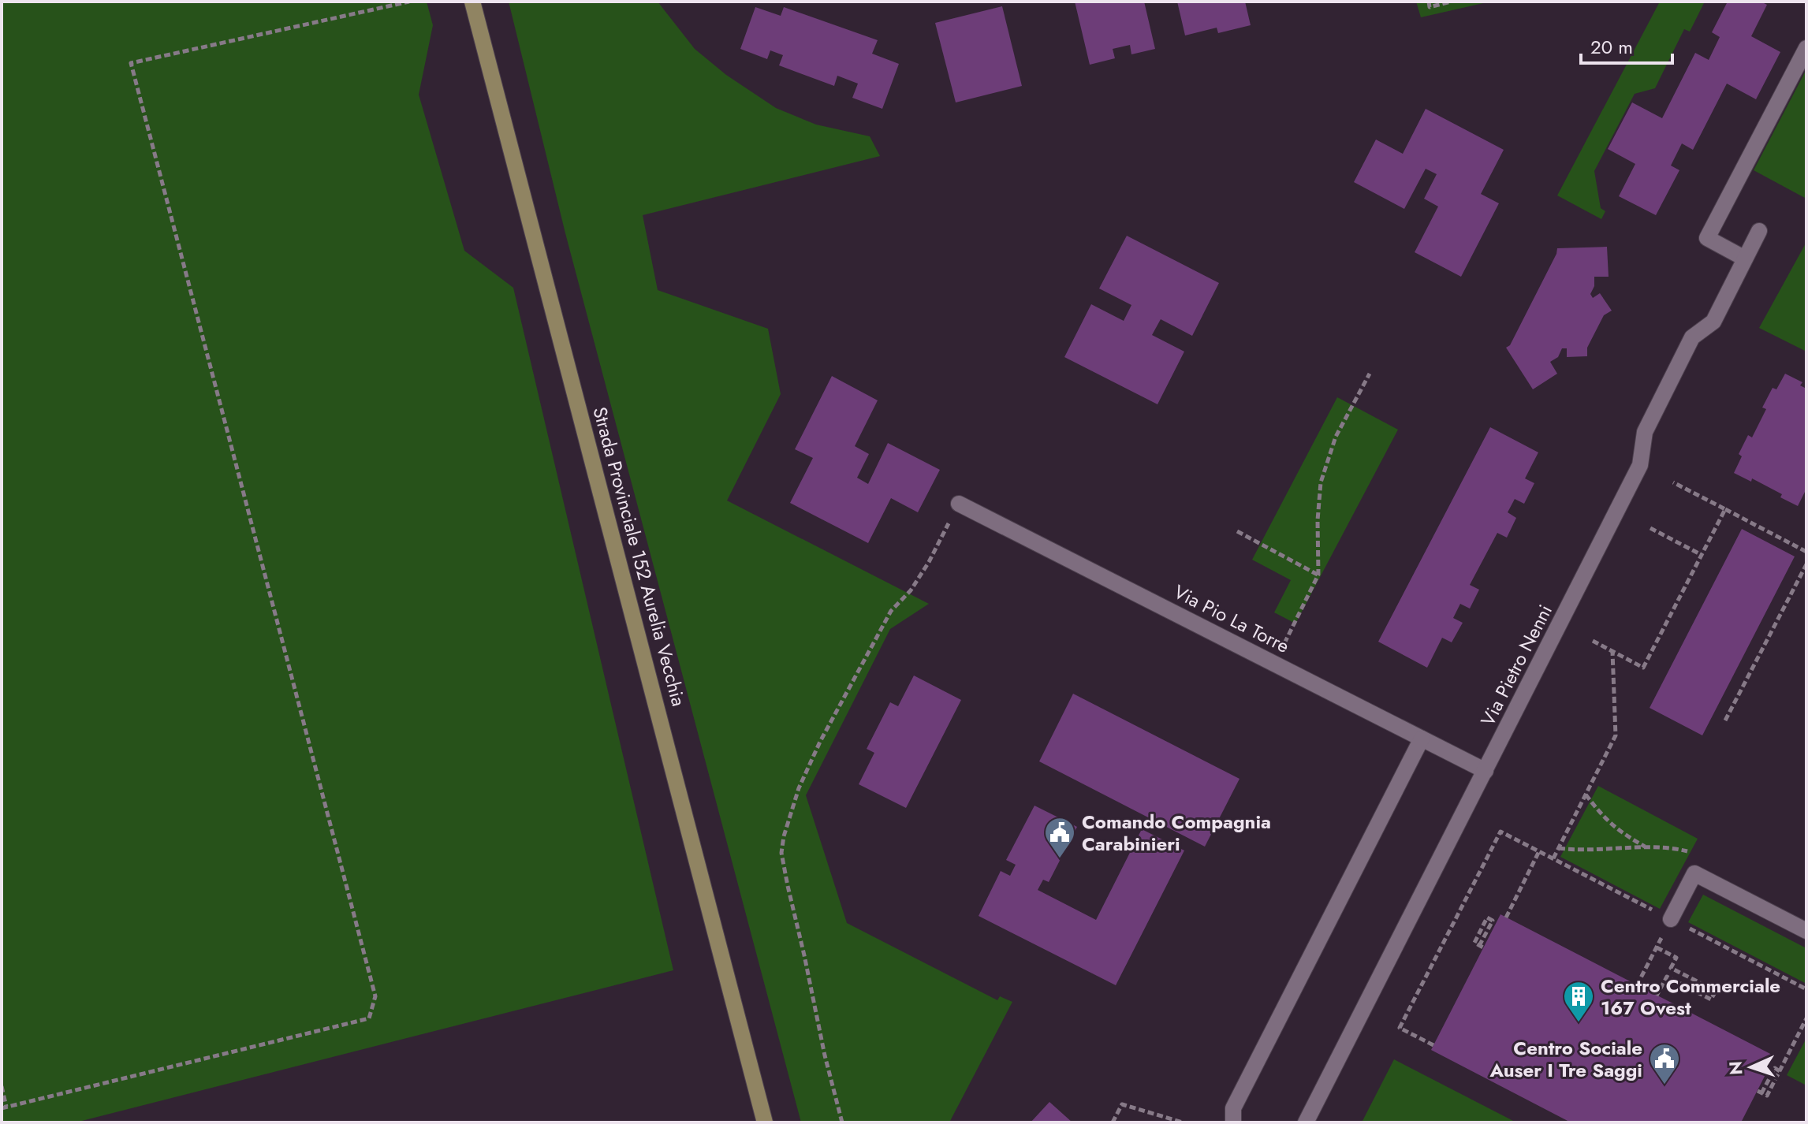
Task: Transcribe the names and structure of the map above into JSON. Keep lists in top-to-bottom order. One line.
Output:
{"streets":{"main road":["Strada Provinciale 152 Aurelia Vecchia"],"street":["Via Pio La Torre","Via Pietro Nenni"]},"crossings":[["Via Pio La Torre","Via Pietro Nenni"]],"places":{"public building":["Comando Compagnia Carabinieri","Centro Sociale Auser I Tre Saggi"],"building":["Centro Commerciale 167 Ovest"]},"scale_bar":"20 m","north":"left"}
